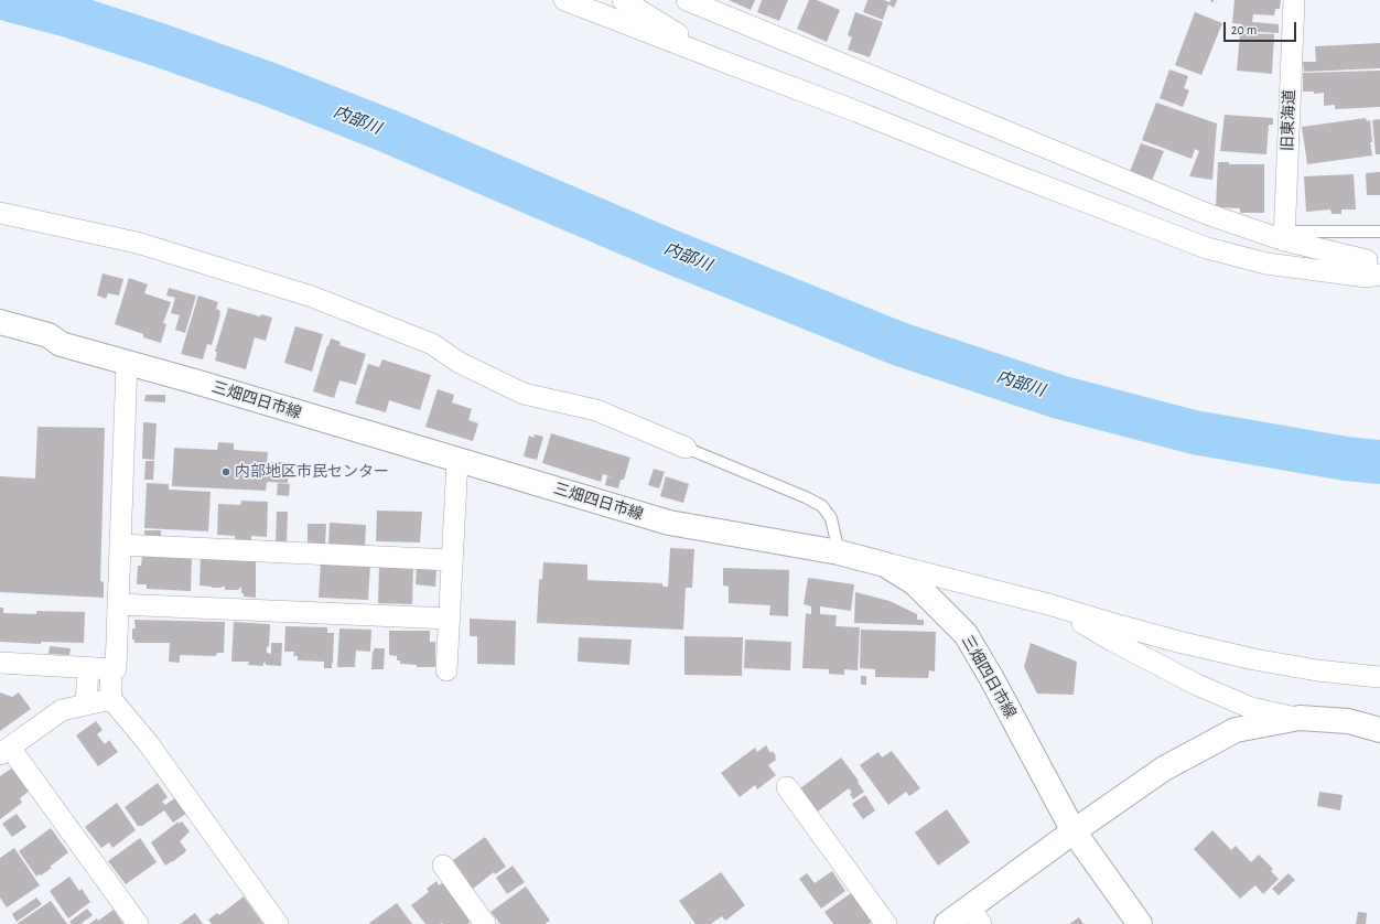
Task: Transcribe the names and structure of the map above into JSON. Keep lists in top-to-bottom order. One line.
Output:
{"streets":{"main road":["三畑四日市線"],"street":["旧東海道"]},"water":["内部川"],"places":["内部地区市民センター"],"scale_bar":"20 m"}
